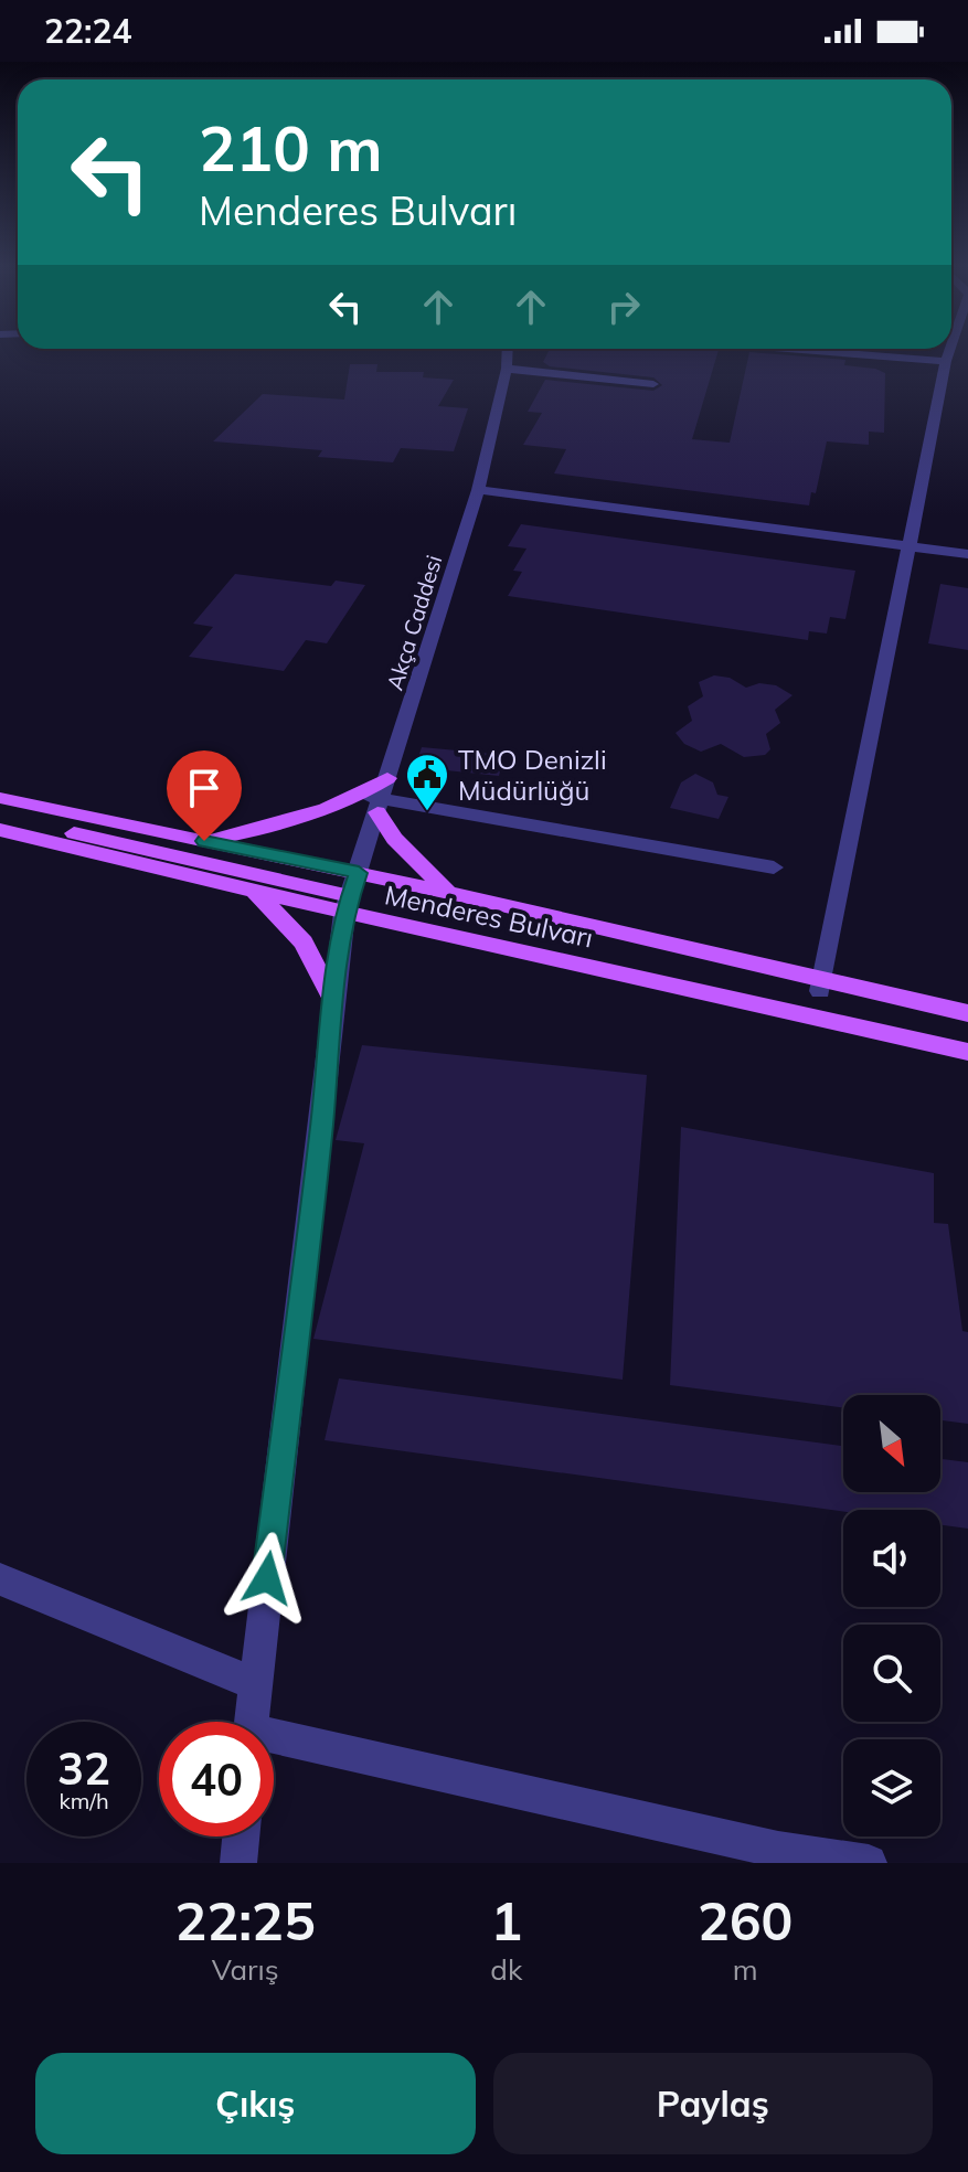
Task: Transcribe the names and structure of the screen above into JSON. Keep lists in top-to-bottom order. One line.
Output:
{"streets":{"main road":["Menderes Bulvarı"],"street":["Akça Caddesi"]},"places":{"public building":["TMO Denizli Müdürlüğü"]},"north":"bottom right","page":{"status":"22:24","turn":["210 m","Menderes Bulvarı"],"speed":"32 km/h","limit":"40","eta":["22:25","Varış","1","dk","260","m"],"buttons":["Çıkış","Paylaş"]}}
